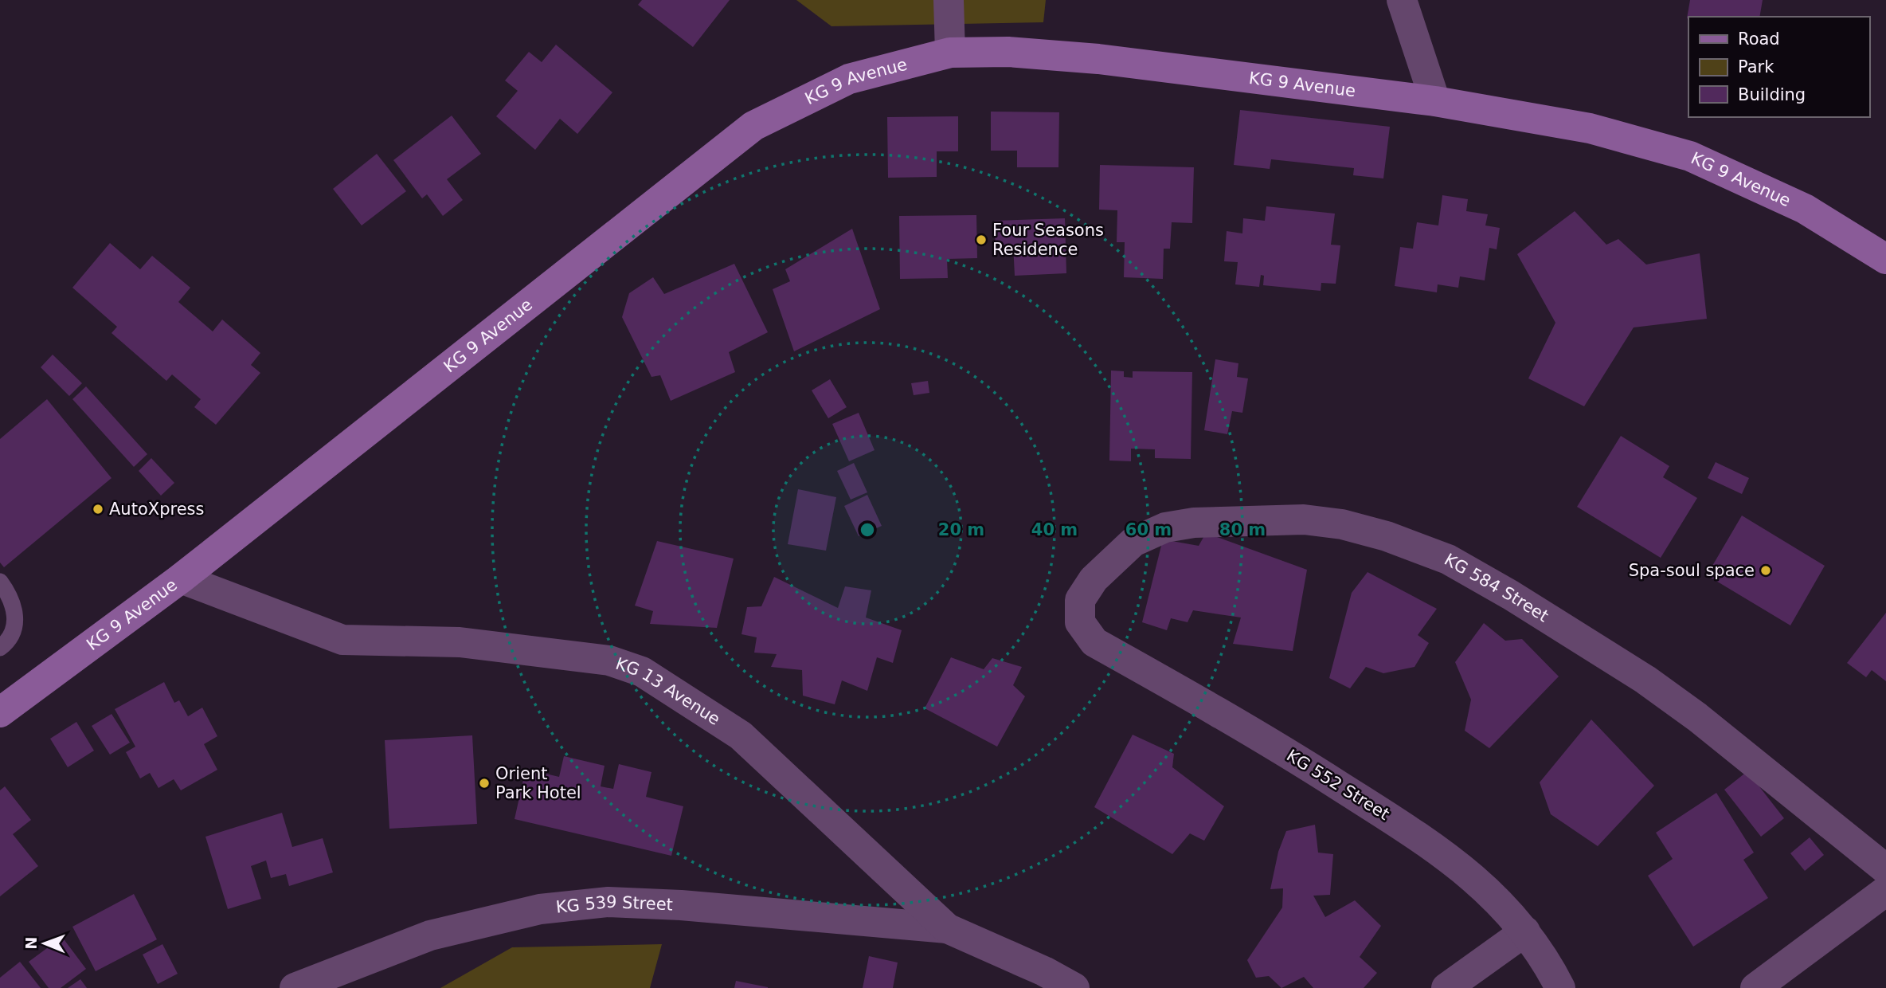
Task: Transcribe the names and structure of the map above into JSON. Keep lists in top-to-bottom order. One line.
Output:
{"streets":{"main road":["KG 9 Avenue"],"street":["KG 584 Street","KG 13 Avenue","KG 552 Street","KG 539 Street"]},"crossings":[["KG 9 Avenue","KG 13 Avenue"],["KG 584 Street","KG 552 Street"],["KG 13 Avenue","KG 539 Street"]],"places":["Four Seasons Residence","AutoXpress","Spa-soul space","Orient Park Hotel"],"legend":["Road","Park","Building"],"north":"left","rings":["20 m","40 m","60 m","80 m"]}
